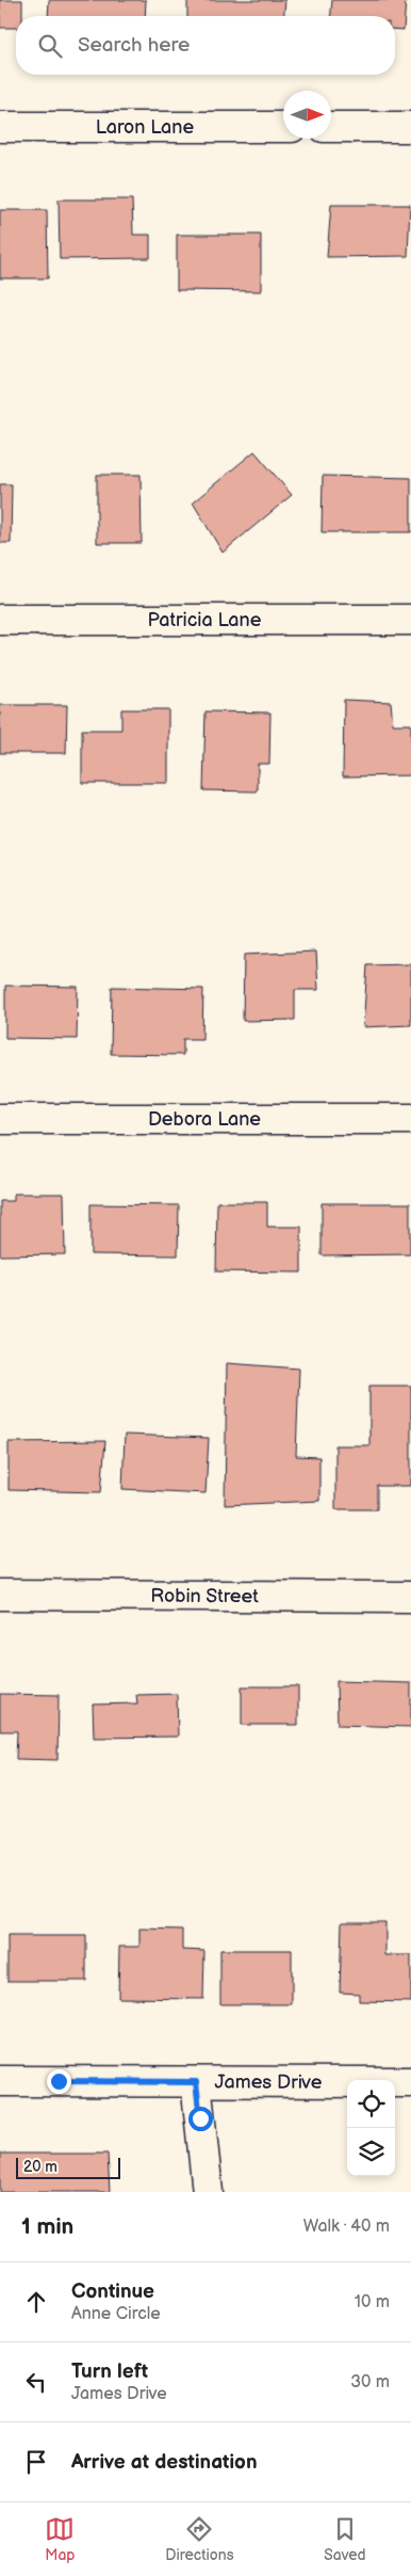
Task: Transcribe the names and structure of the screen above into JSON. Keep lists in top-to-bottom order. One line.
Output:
{"streets":{"street":["Laron Lane","Patricia Lane","Debora Lane","Robin Street","James Drive"]},"scale_bar":"20 m","north":"right","page":{"search":"Search here","scale":"20 m","heading":["1 min","Walk · 40 m"],"list":[["Continue","Anne Circle","10 m"],["Turn left","James Drive","30 m"],"Arrive at destination"],"nav":["Map","Directions","Saved"]}}
